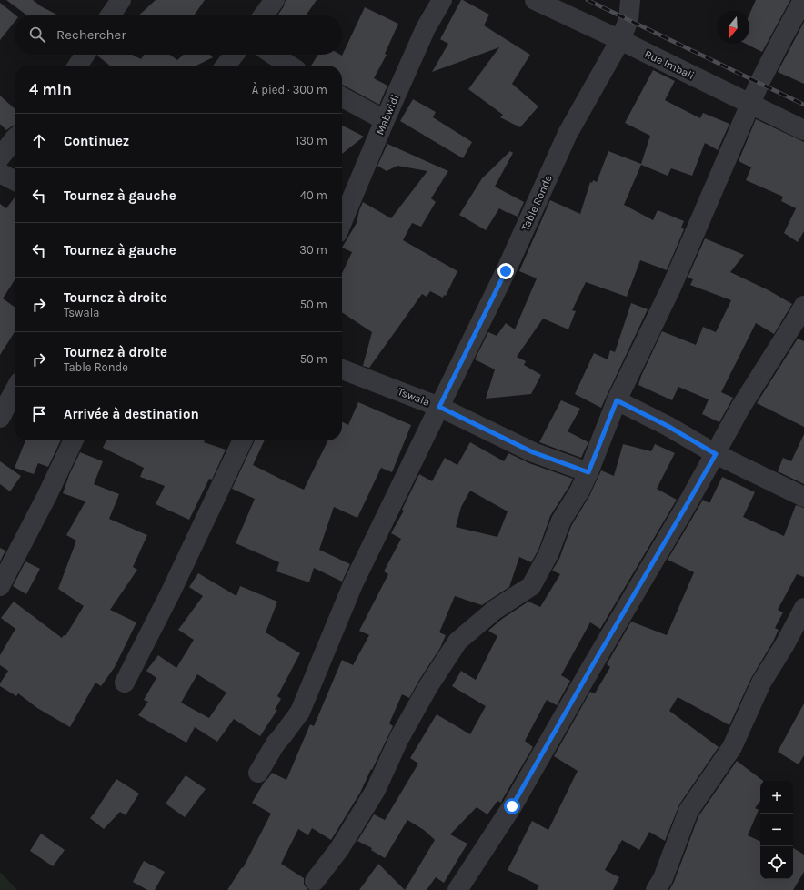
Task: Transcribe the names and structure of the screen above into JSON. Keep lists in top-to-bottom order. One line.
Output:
{"streets":{"street":["Rue Imbali","Mabwidi","Table Ronde","Tswala"]},"crossings":[["Rue Imbali","Table Ronde"],["Table Ronde","Tswala"]],"north":"bottom","page":{"search":"Rechercher","heading":["4 min","À pied · 300 m"],"list":[["Continuez","130 m"],["Tournez à gauche","40 m"],["Tournez à gauche","30 m"],["Tournez à droite","Tswala","50 m"],["Tournez à droite","Table Ronde","50 m"],"Arrivée à destination"],"map_buttons":["+","−"]}}
